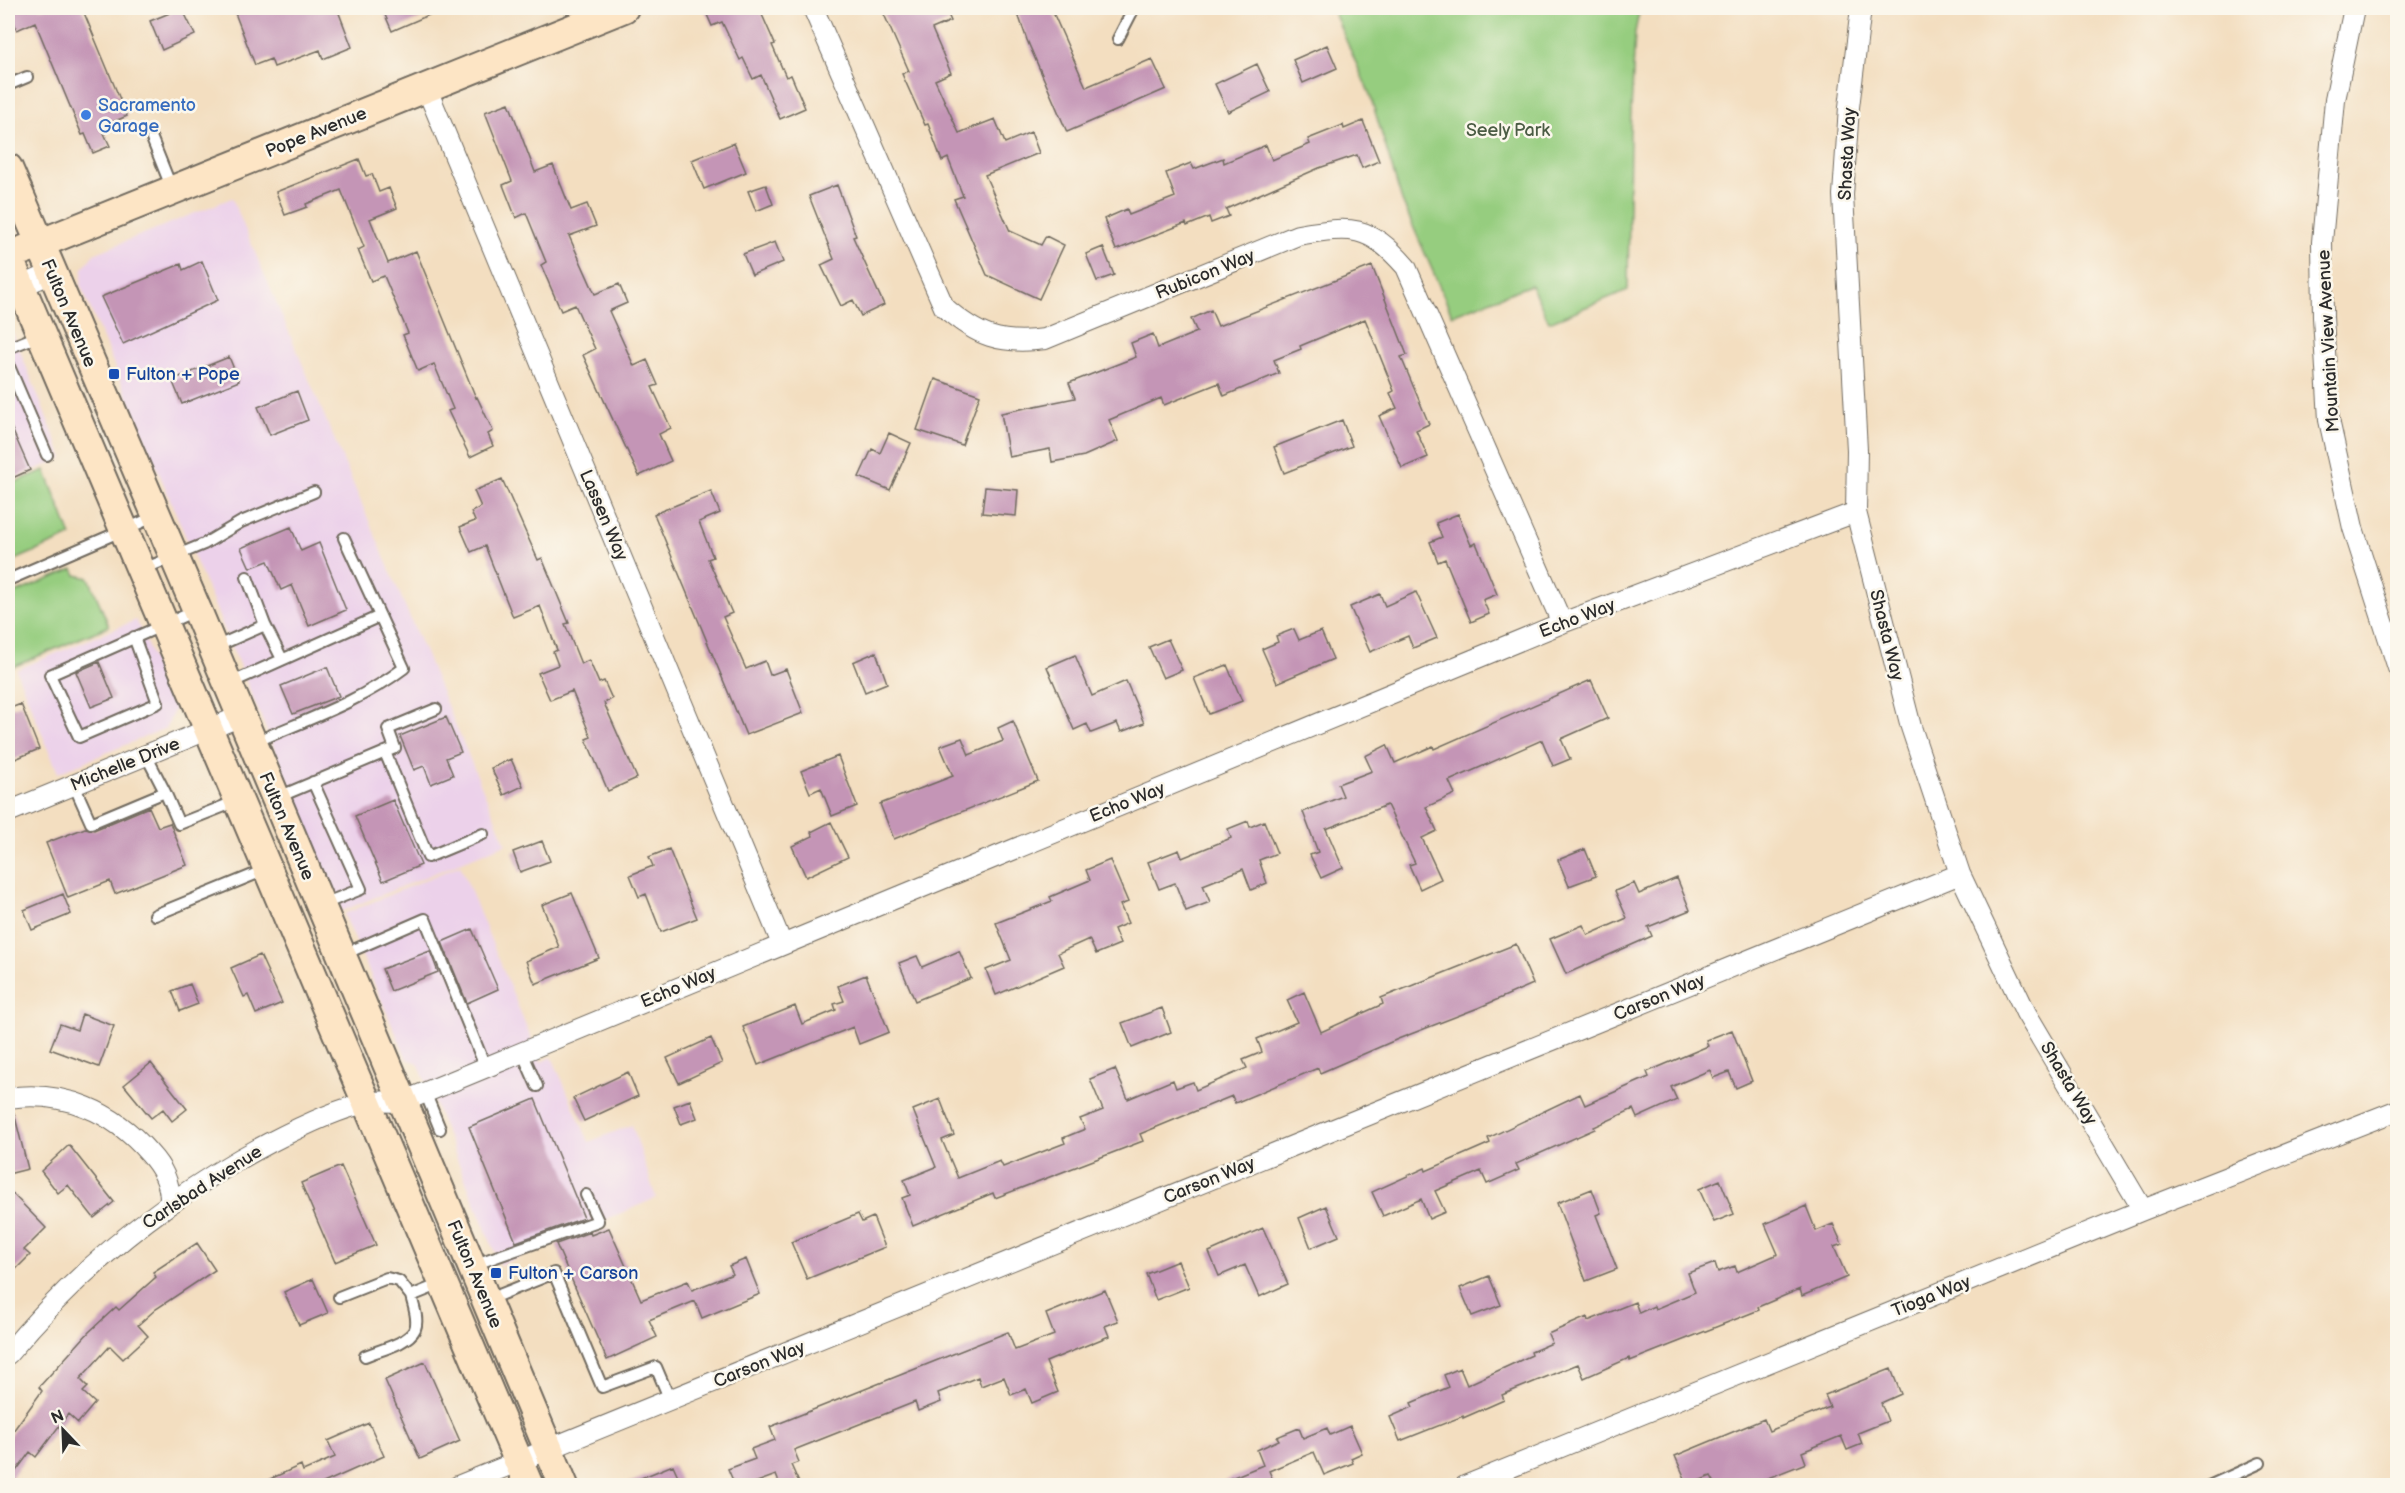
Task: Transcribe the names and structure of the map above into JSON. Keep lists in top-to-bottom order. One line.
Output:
{"streets":{"main road":["Pope Avenue","Fulton Avenue"],"street":["Shasta Way","Rubicon Way","Mountain View Avenue","Lassen Way","Echo Way","Michelle Drive","Carson Way","Carlsbad Avenue","Tioga Way"]},"crossings":[["Pope Avenue","Fulton Avenue"],["Pope Avenue","Lassen Way"],["Shasta Way","Echo Way"],["Shasta Way","Carson Way"],["Shasta Way","Tioga Way"],["Rubicon Way","Echo Way"],["Fulton Avenue","Echo Way"],["Fulton Avenue","Michelle Drive"],["Fulton Avenue","Carson Way"],["Fulton Avenue","Carlsbad Avenue"],["Lassen Way","Echo Way"],["Echo Way","Carlsbad Avenue"]],"parks":["Seely Park"],"places":{"other":["Sacramento Garage"],"transit":["Fulton + Pope","Fulton + Carson"]},"north":"top left"}
